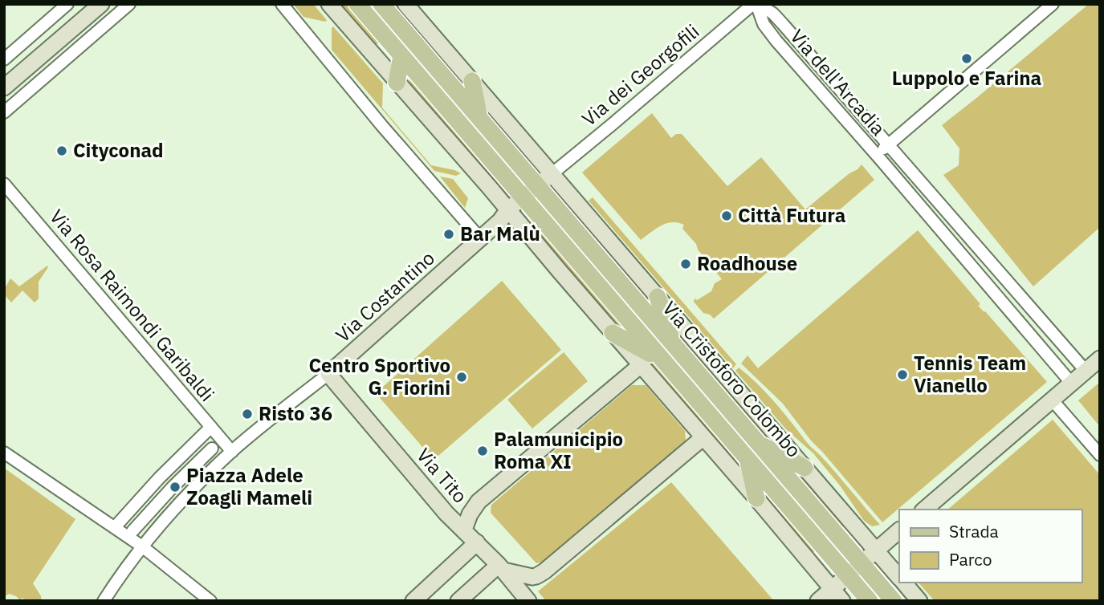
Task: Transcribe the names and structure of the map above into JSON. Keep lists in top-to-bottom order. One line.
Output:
{"streets":{"main road":["Via Cristoforo Colombo"],"street":["Via dei Georgofili","Via dell'Arcadia","Via Costantino","Via Rosa Raimondi Garibaldi","Via Tito"]},"crossings":[["Via dei Georgofili","Via dell'Arcadia"],["Via dei Georgofili","Via Cristoforo Colombo"],["Via Costantino","Via Rosa Raimondi Garibaldi"],["Via Costantino","Via Tito"]],"places":["Luppolo e Farina","Cityconad","Città Futura","Bar Malù","Roadhouse","Tennis Team Vianello","Centro Sportivo G. Fiorini","Risto 36","Palamunicipio Roma XI","Piazza Adele Zoagli Mameli"],"legend":["Strada","Parco"]}
